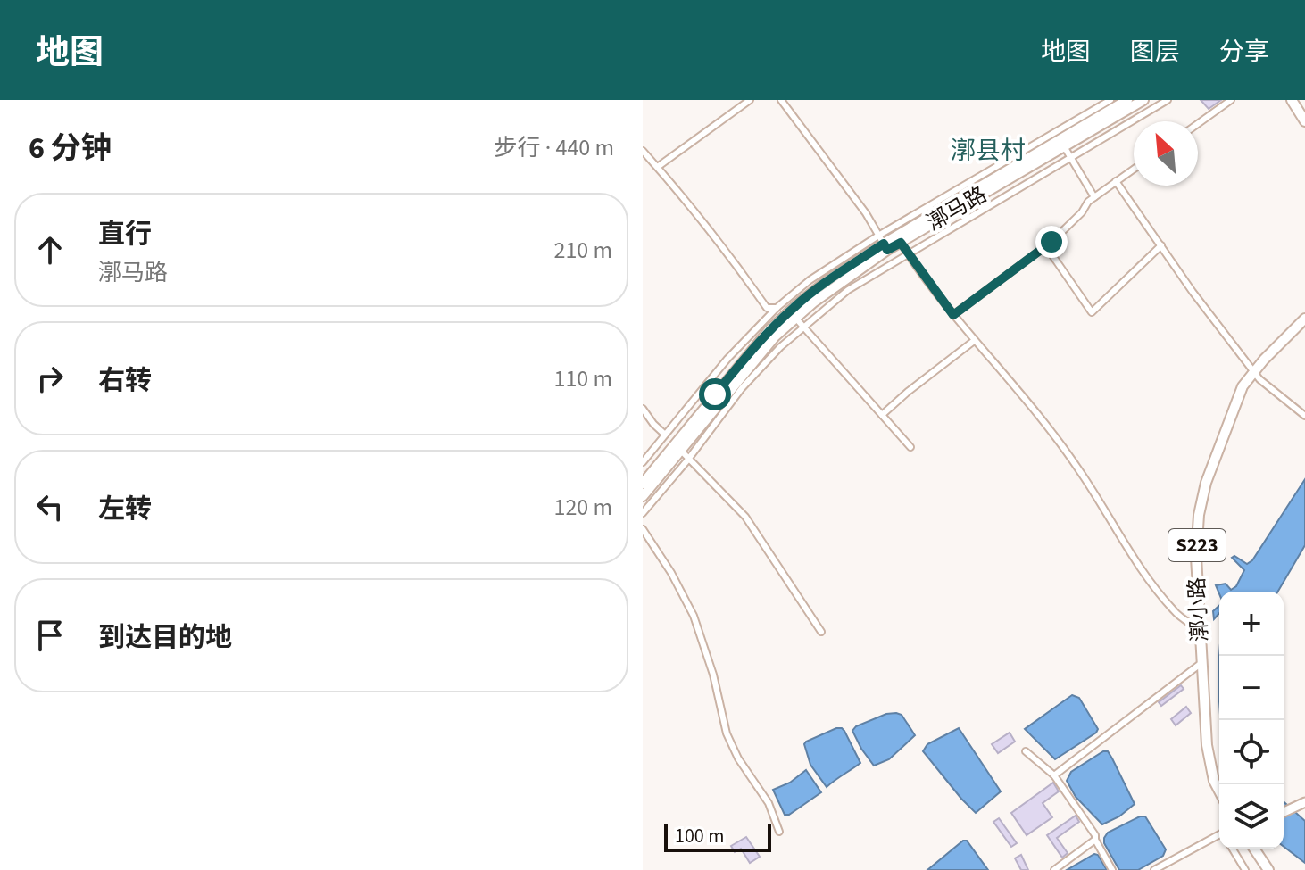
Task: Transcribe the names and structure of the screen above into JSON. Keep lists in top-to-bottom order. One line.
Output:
{"streets":{"main road":["漷马路","S223","漷小路"]},"districts":["漷县村"],"scale_bar":"100 m","north":"top left","page":{"header":"地图","nav":["地图","图层","分享"],"heading":["6 分钟","步行 · 440 m"],"list":[["直行","漷马路","210 m"],["右转","110 m"],["左转","120 m"],"到达目的地"],"map_buttons":["+","−"],"scale":"100 m"}}
